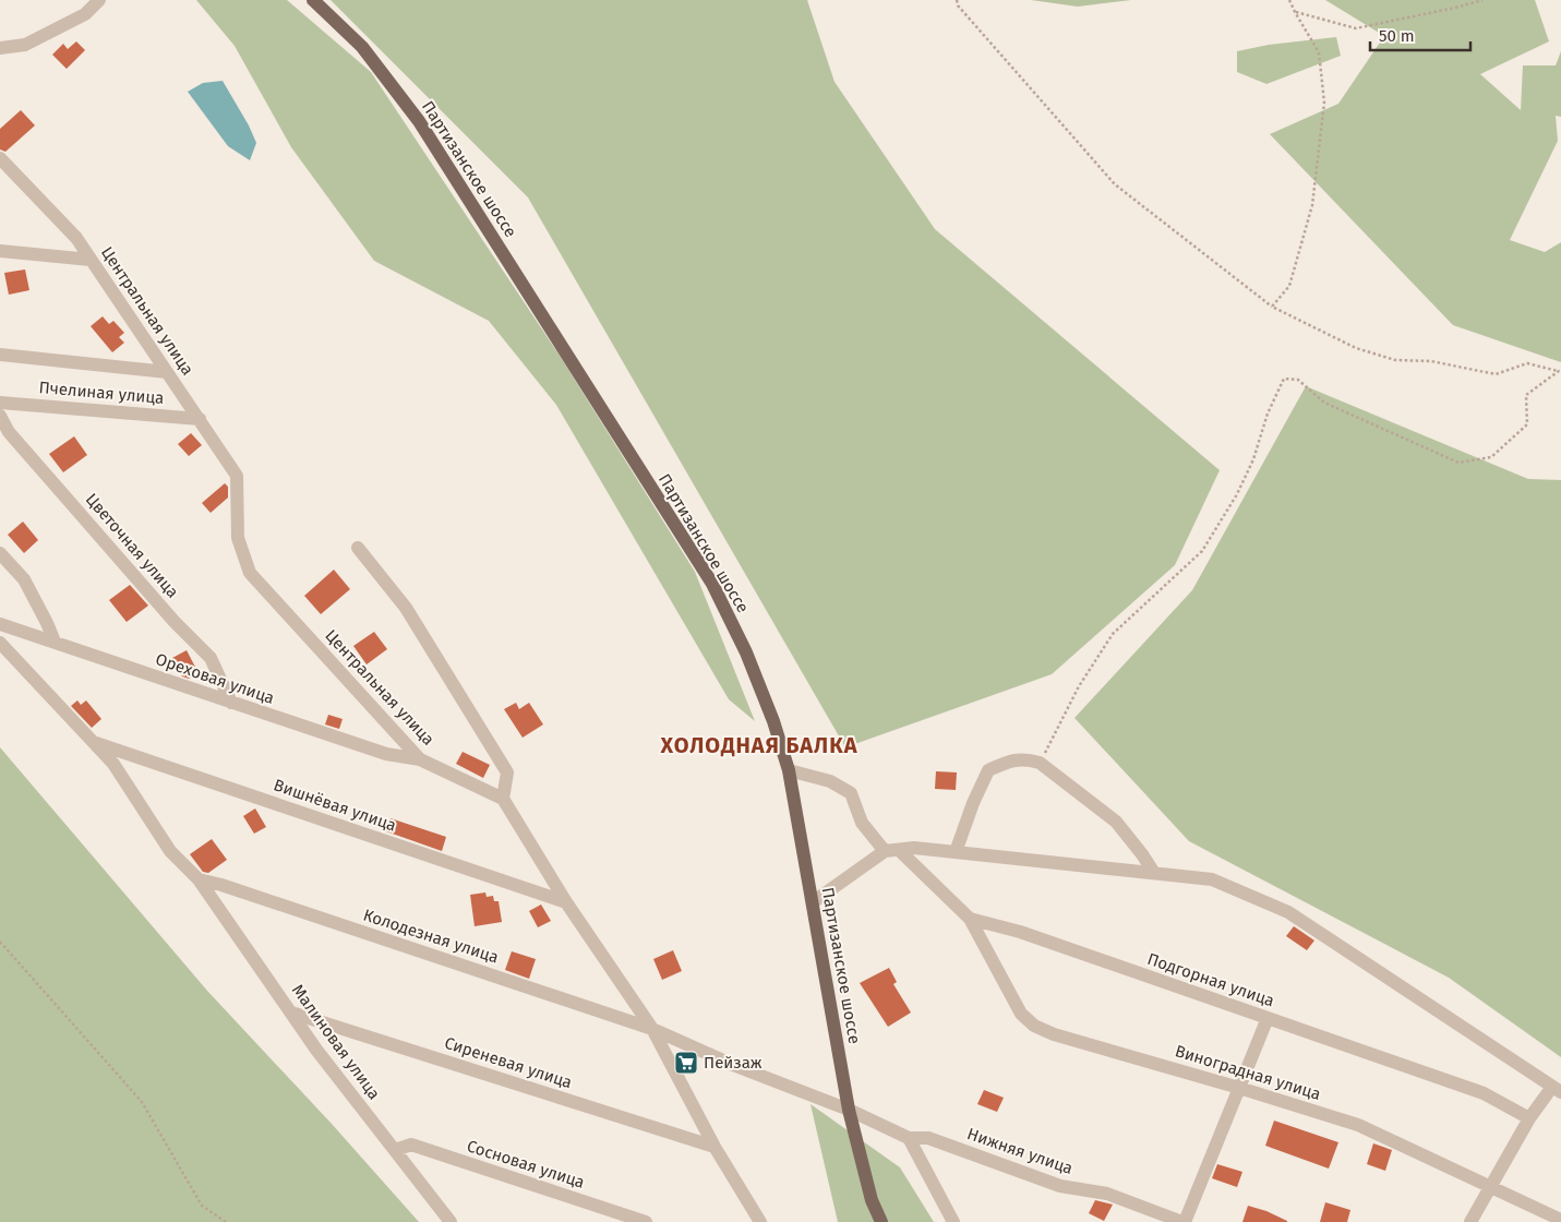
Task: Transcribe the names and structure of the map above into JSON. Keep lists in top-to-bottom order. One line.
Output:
{"streets":{"main road":["Партизанское шоссе"],"street":["Центральная улица","Пчелиная улица","Цветочная улица","Ореховая улица","Вишнёвая улица","Колодезная улица","Подгорная улица","Малиновая улица","Сиреневая улица","Виноградная улица","Нижняя улица","Сосновая улица"]},"crossings":[["Партизанское шоссе","Колодезная улица"],["Партизанское шоссе","Нижняя улица"],["Центральная улица","Пчелиная улица"],["Центральная улица","Ореховая улица"],["Пчелиная улица","Цветочная улица"],["Цветочная улица","Ореховая улица"],["Вишнёвая улица","Малиновая улица"],["Колодезная улица","Малиновая улица"],["Колодезная улица","Нижняя улица"],["Подгорная улица","Виноградная улица"],["Малиновая улица","Сиреневая улица"],["Малиновая улица","Сосновая улица"]],"districts":["ХОЛОДНАЯ БАЛКА"],"places":{"supermarket":["Пейзаж"]},"scale_bar":"50 m"}
